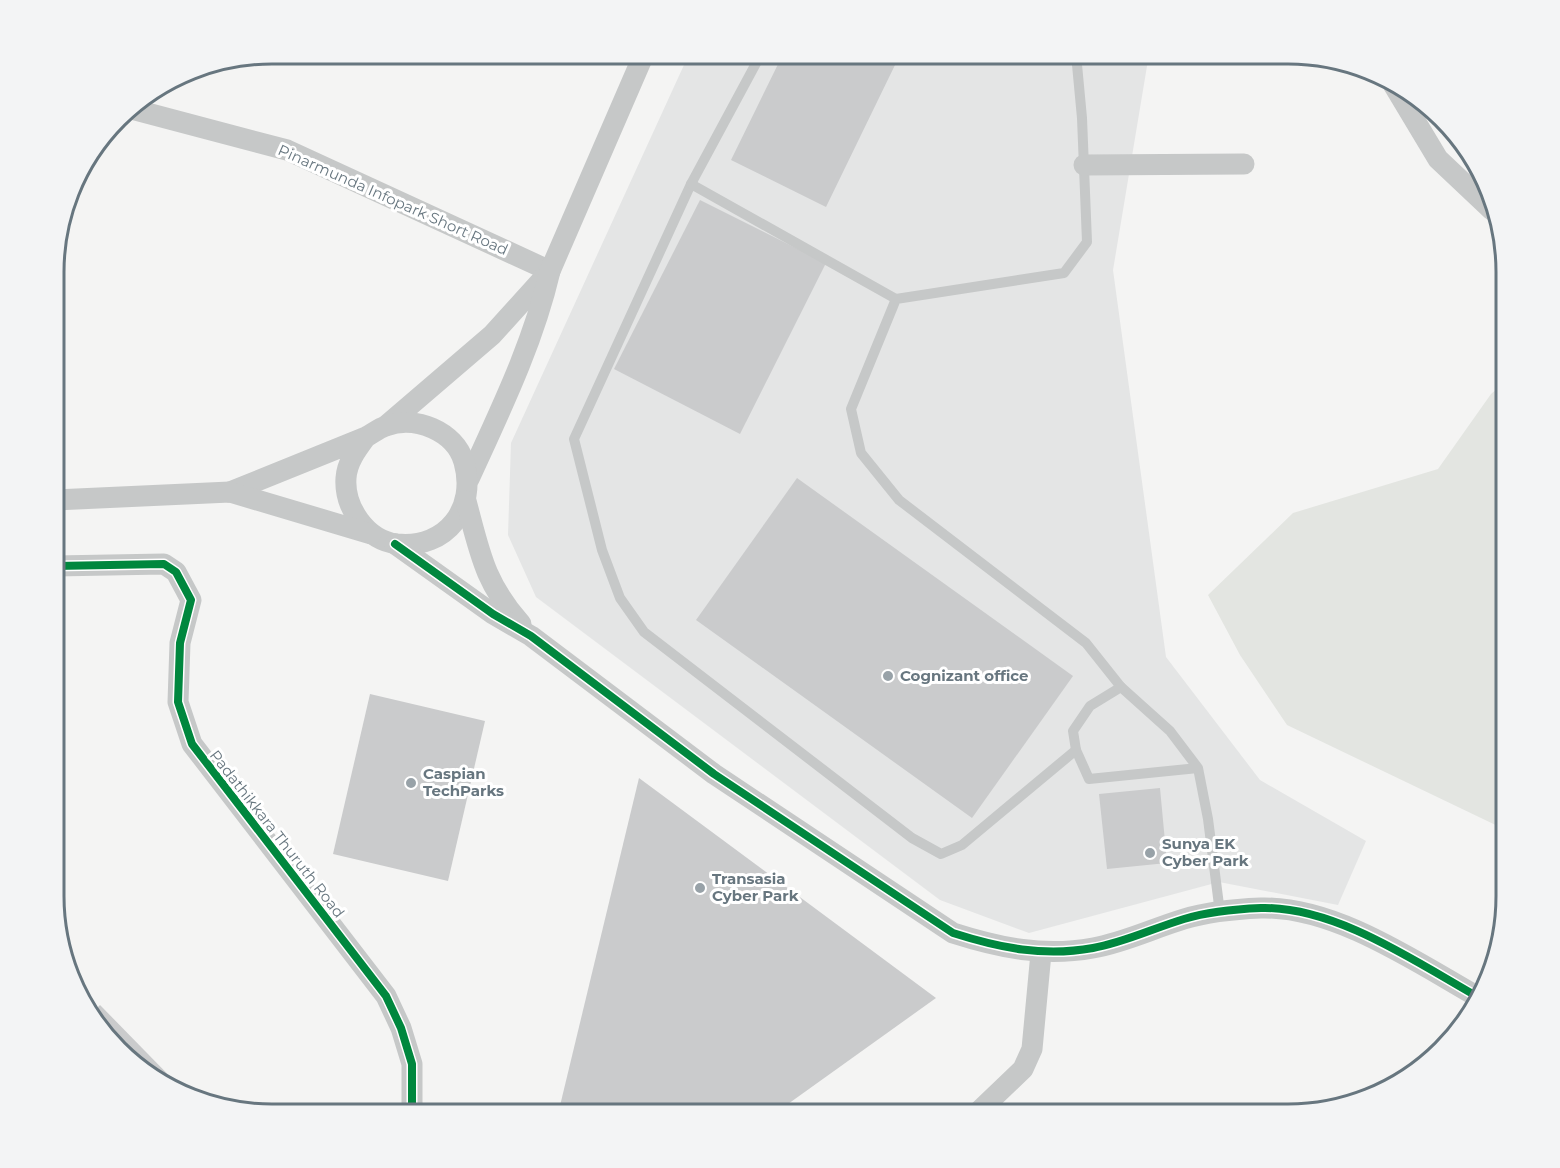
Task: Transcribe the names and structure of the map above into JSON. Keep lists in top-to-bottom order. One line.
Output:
{"streets":{"street":["Pinarmunda Infopark Short Road","Padathikkara Thuruth Road"]},"places":["Cognizant office","Caspian TechParks","Sunya EK Cyber Park","Transasia Cyber Park"]}
